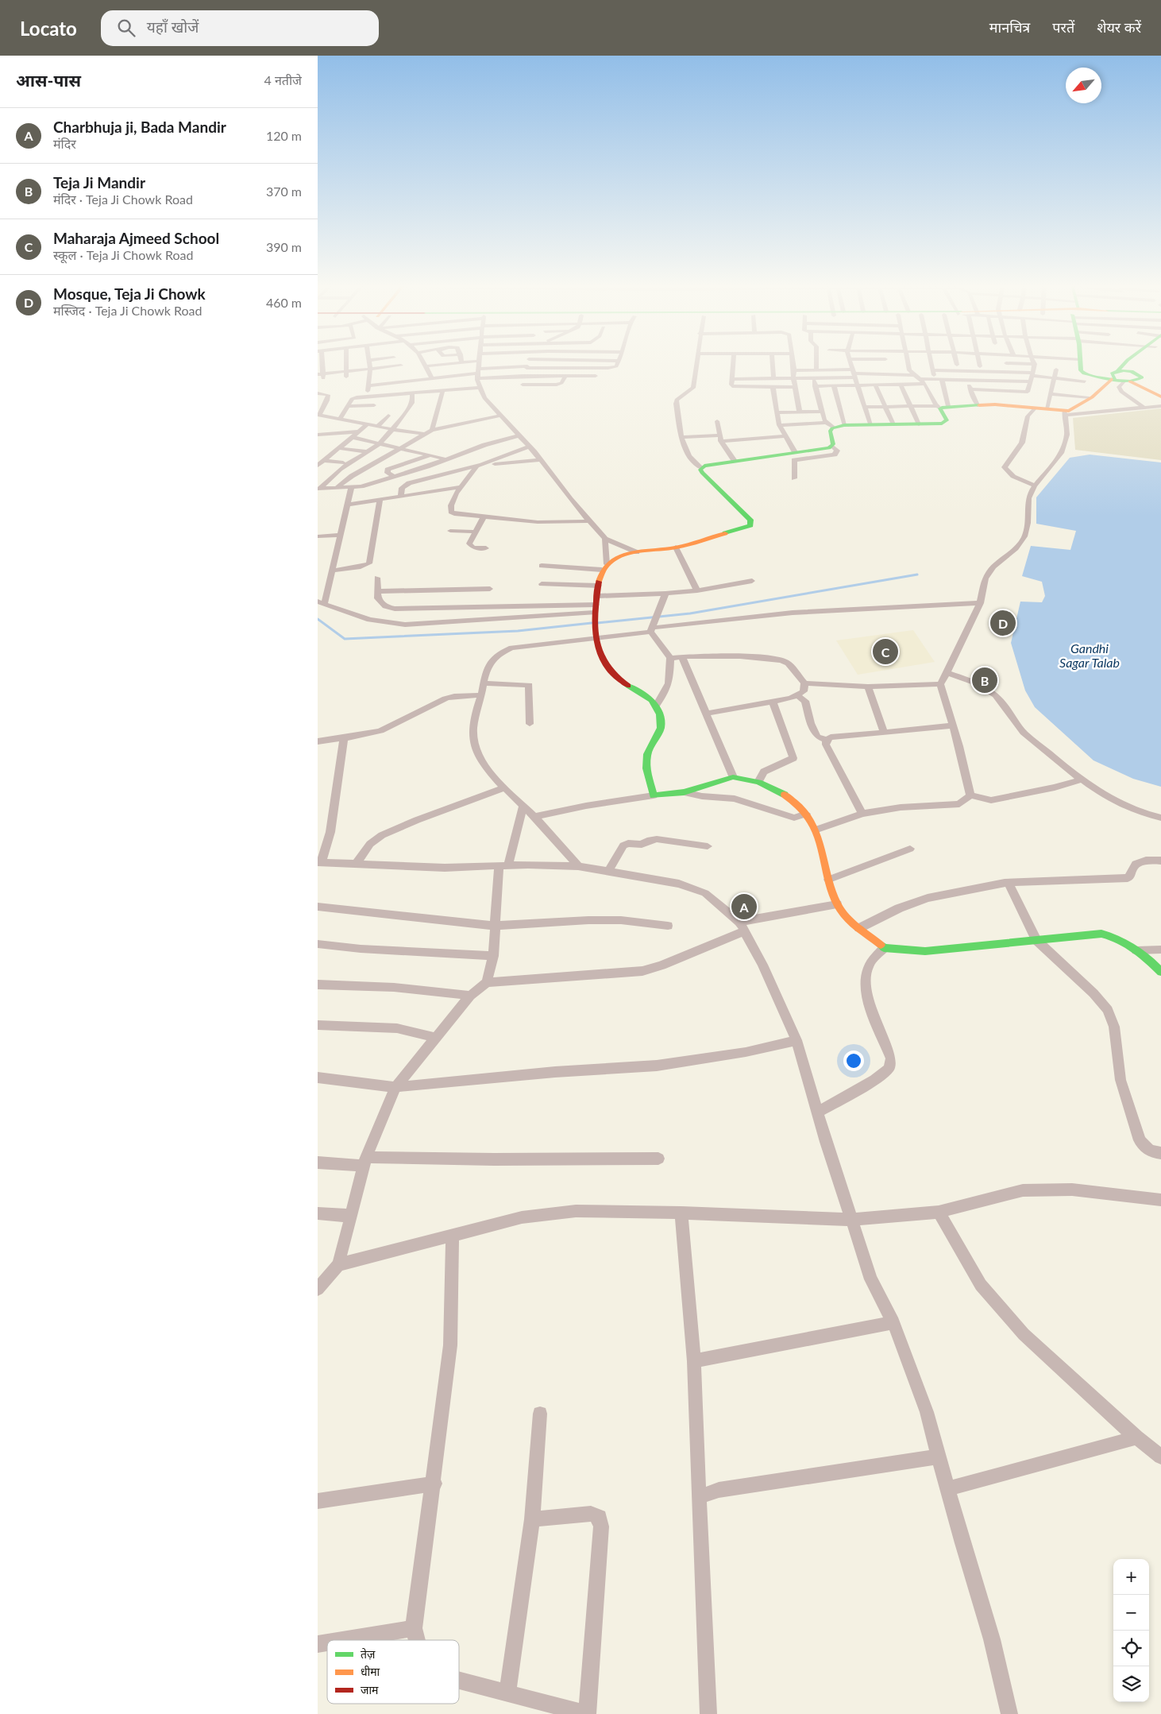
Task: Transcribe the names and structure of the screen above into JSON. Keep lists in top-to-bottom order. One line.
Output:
{"water":["Gandhi Sagar Talab"],"legend":["तेज़","धीमा","जाम"],"north":"bottom left","page":{"header":"Locato","search":"यहाँ खोजें","nav":["मानचित्र","परतें","शेयर करें"],"heading":["आस-पास","4 नतीजे"],"list":[{"mark":"A","name":"Charbhuja ji, Bada Mandir","note":"मंदिर","value":"120 m"},{"mark":"B","name":"Teja Ji Mandir","note":"मंदिर · Teja Ji Chowk Road","value":"370 m"},{"mark":"C","name":"Maharaja Ajmeed School","note":"स्कूल · Teja Ji Chowk Road","value":"390 m"},{"mark":"D","name":"Mosque, Teja Ji Chowk","note":"मस्जिद · Teja Ji Chowk Road","value":"460 m"}],"pins":["D","C","B","A"],"map_buttons":["+","−"]}}
